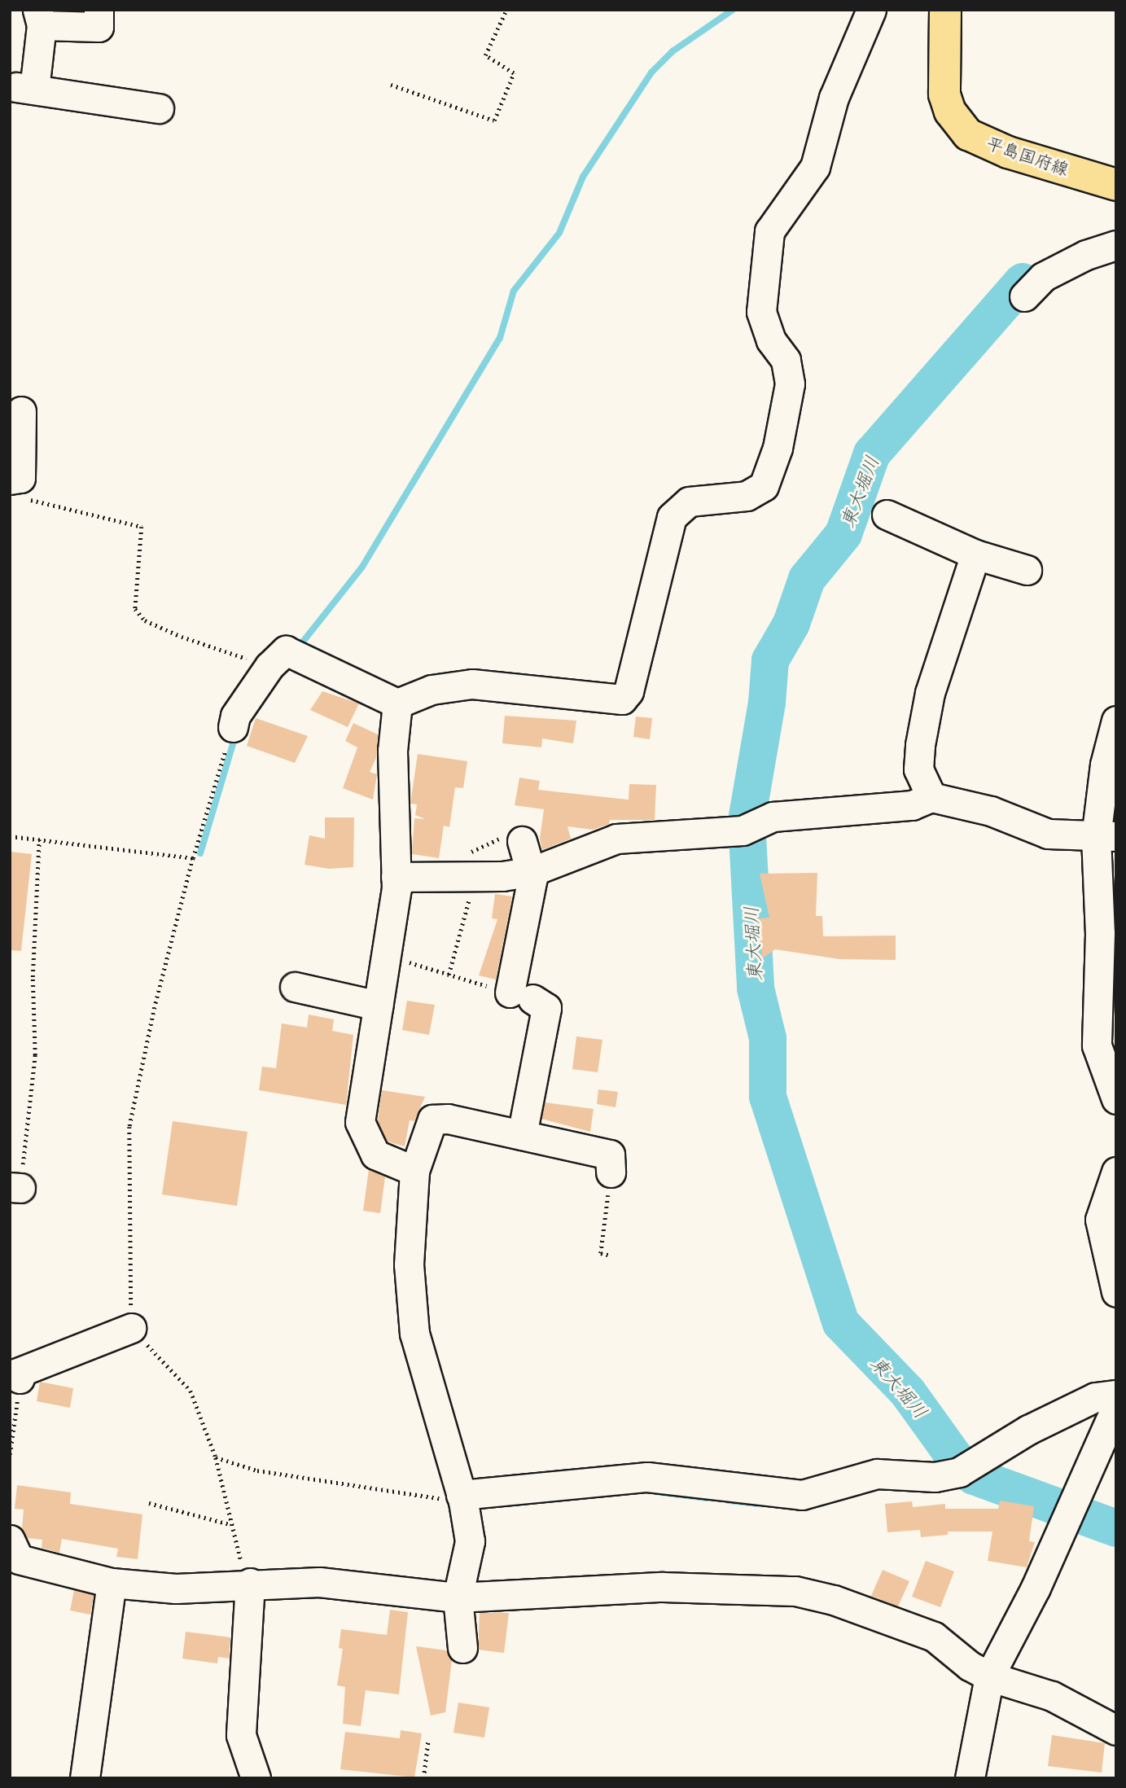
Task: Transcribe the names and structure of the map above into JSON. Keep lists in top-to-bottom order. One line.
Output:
{"streets":{"main road":["平島国府線"]},"water":["東大堀川"]}
